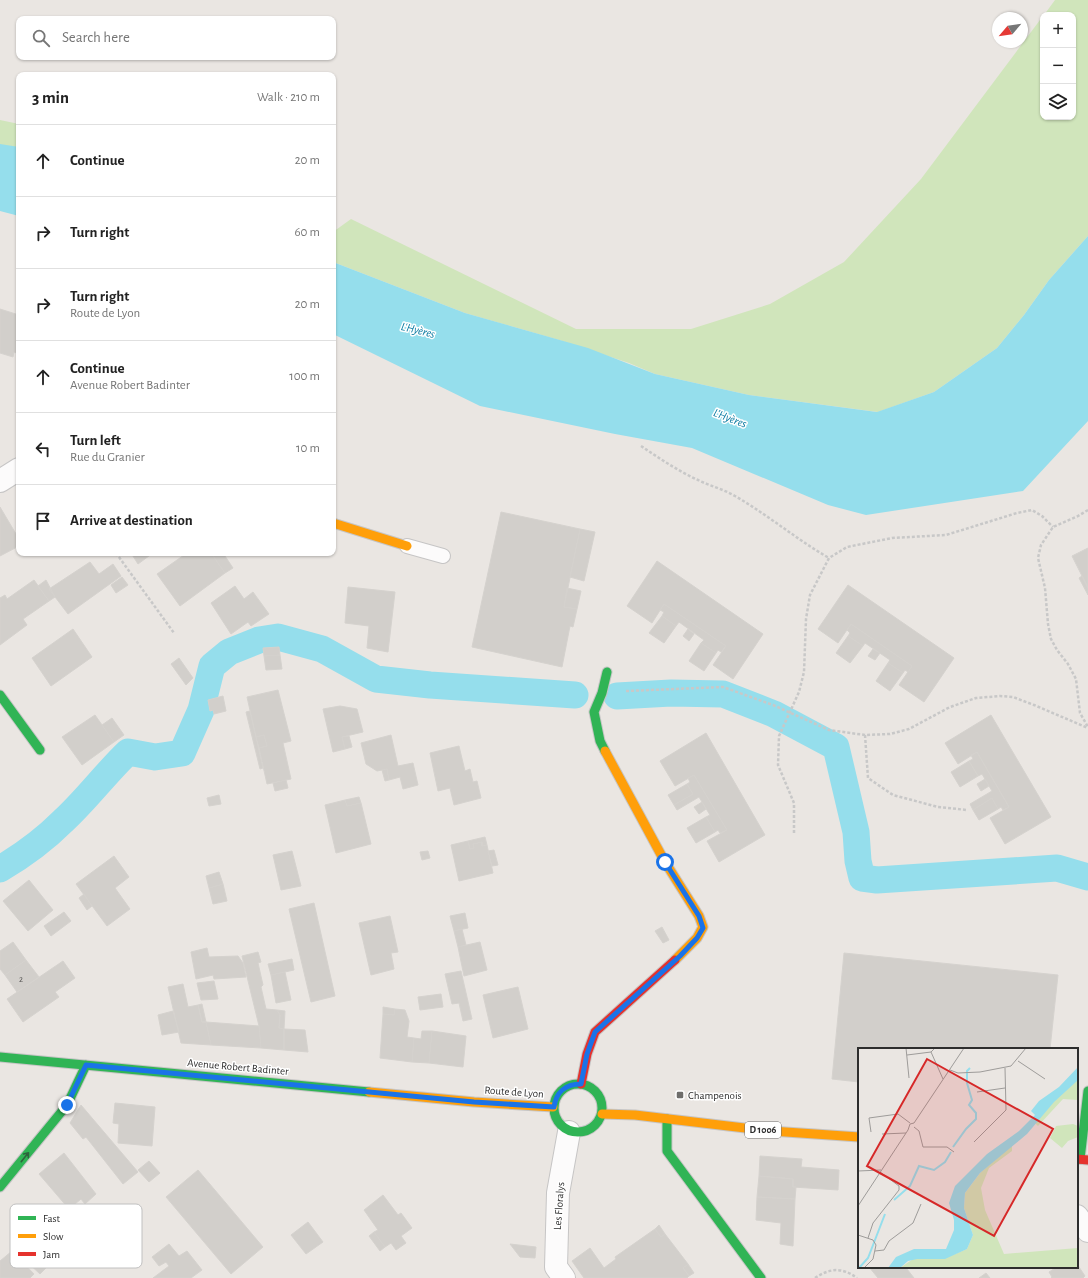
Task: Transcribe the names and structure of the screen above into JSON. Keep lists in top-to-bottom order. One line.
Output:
{"streets":{"street":["Avenue Robert Badinter","Route de Lyon","D 1006","Les Floralys"]},"crossings":[["Avenue Robert Badinter","Route de Lyon"],["Route de Lyon","D 1006"],["Route de Lyon","Les Floralys"],["D 1006","Les Floralys"]],"water":["L'Hyères"],"places":{"transit":["Champenois"]},"house_numbers":["2"],"legend":["Fast","Slow","Jam"],"north":"bottom left","page":{"map_buttons":["+","−"],"search":"Search here","heading":["3 min","Walk · 210 m"],"list":[["Continue","20 m"],["Turn right","60 m"],["Turn right","Route de Lyon","20 m"],["Continue","Avenue Robert Badinter","100 m"],["Turn left","Rue du Granier","10 m"],"Arrive at destination"]}}
